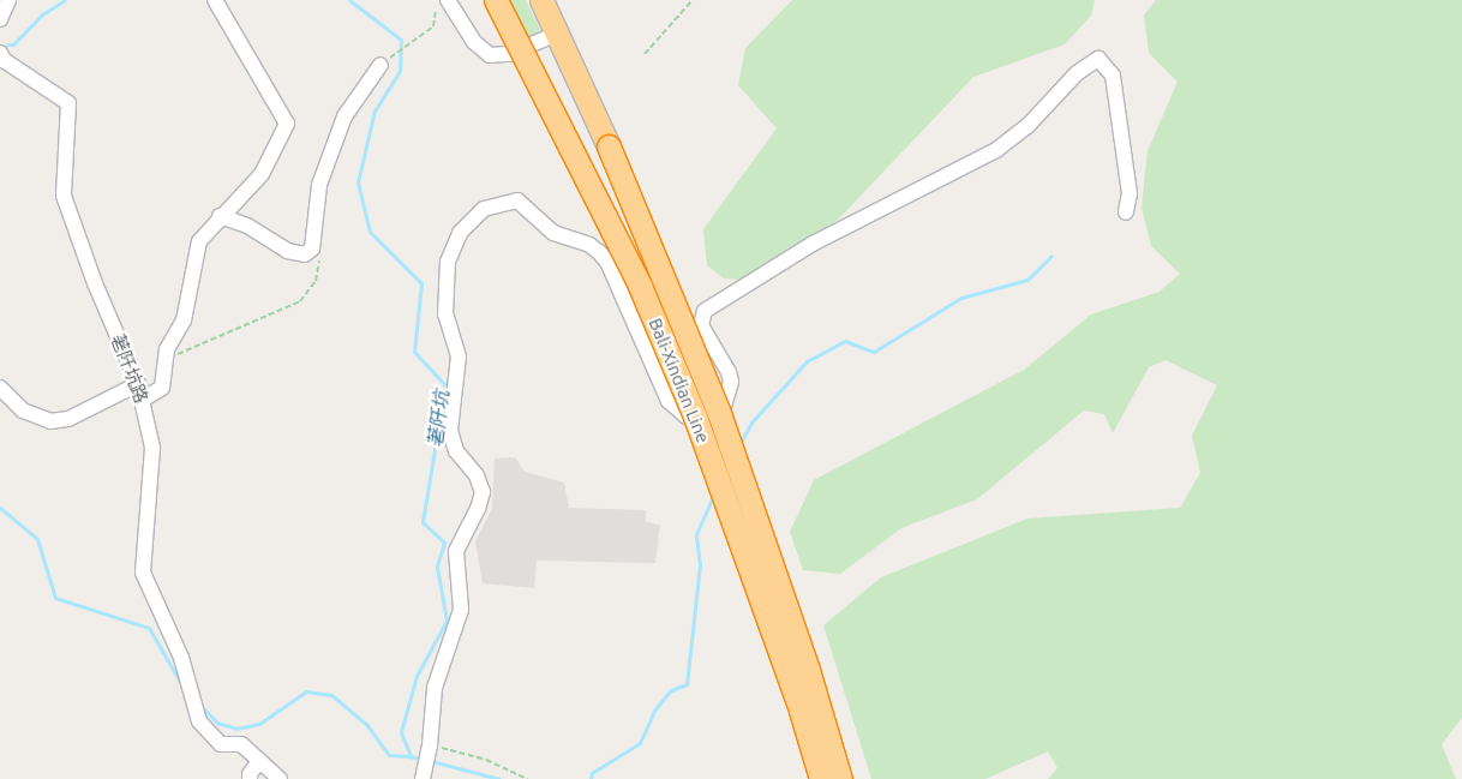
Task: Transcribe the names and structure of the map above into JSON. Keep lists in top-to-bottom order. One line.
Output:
{"streets":{"highway":["Bali-Xindian Line"],"street":["荖阡坑路"]},"water":["荖阡坑"]}
